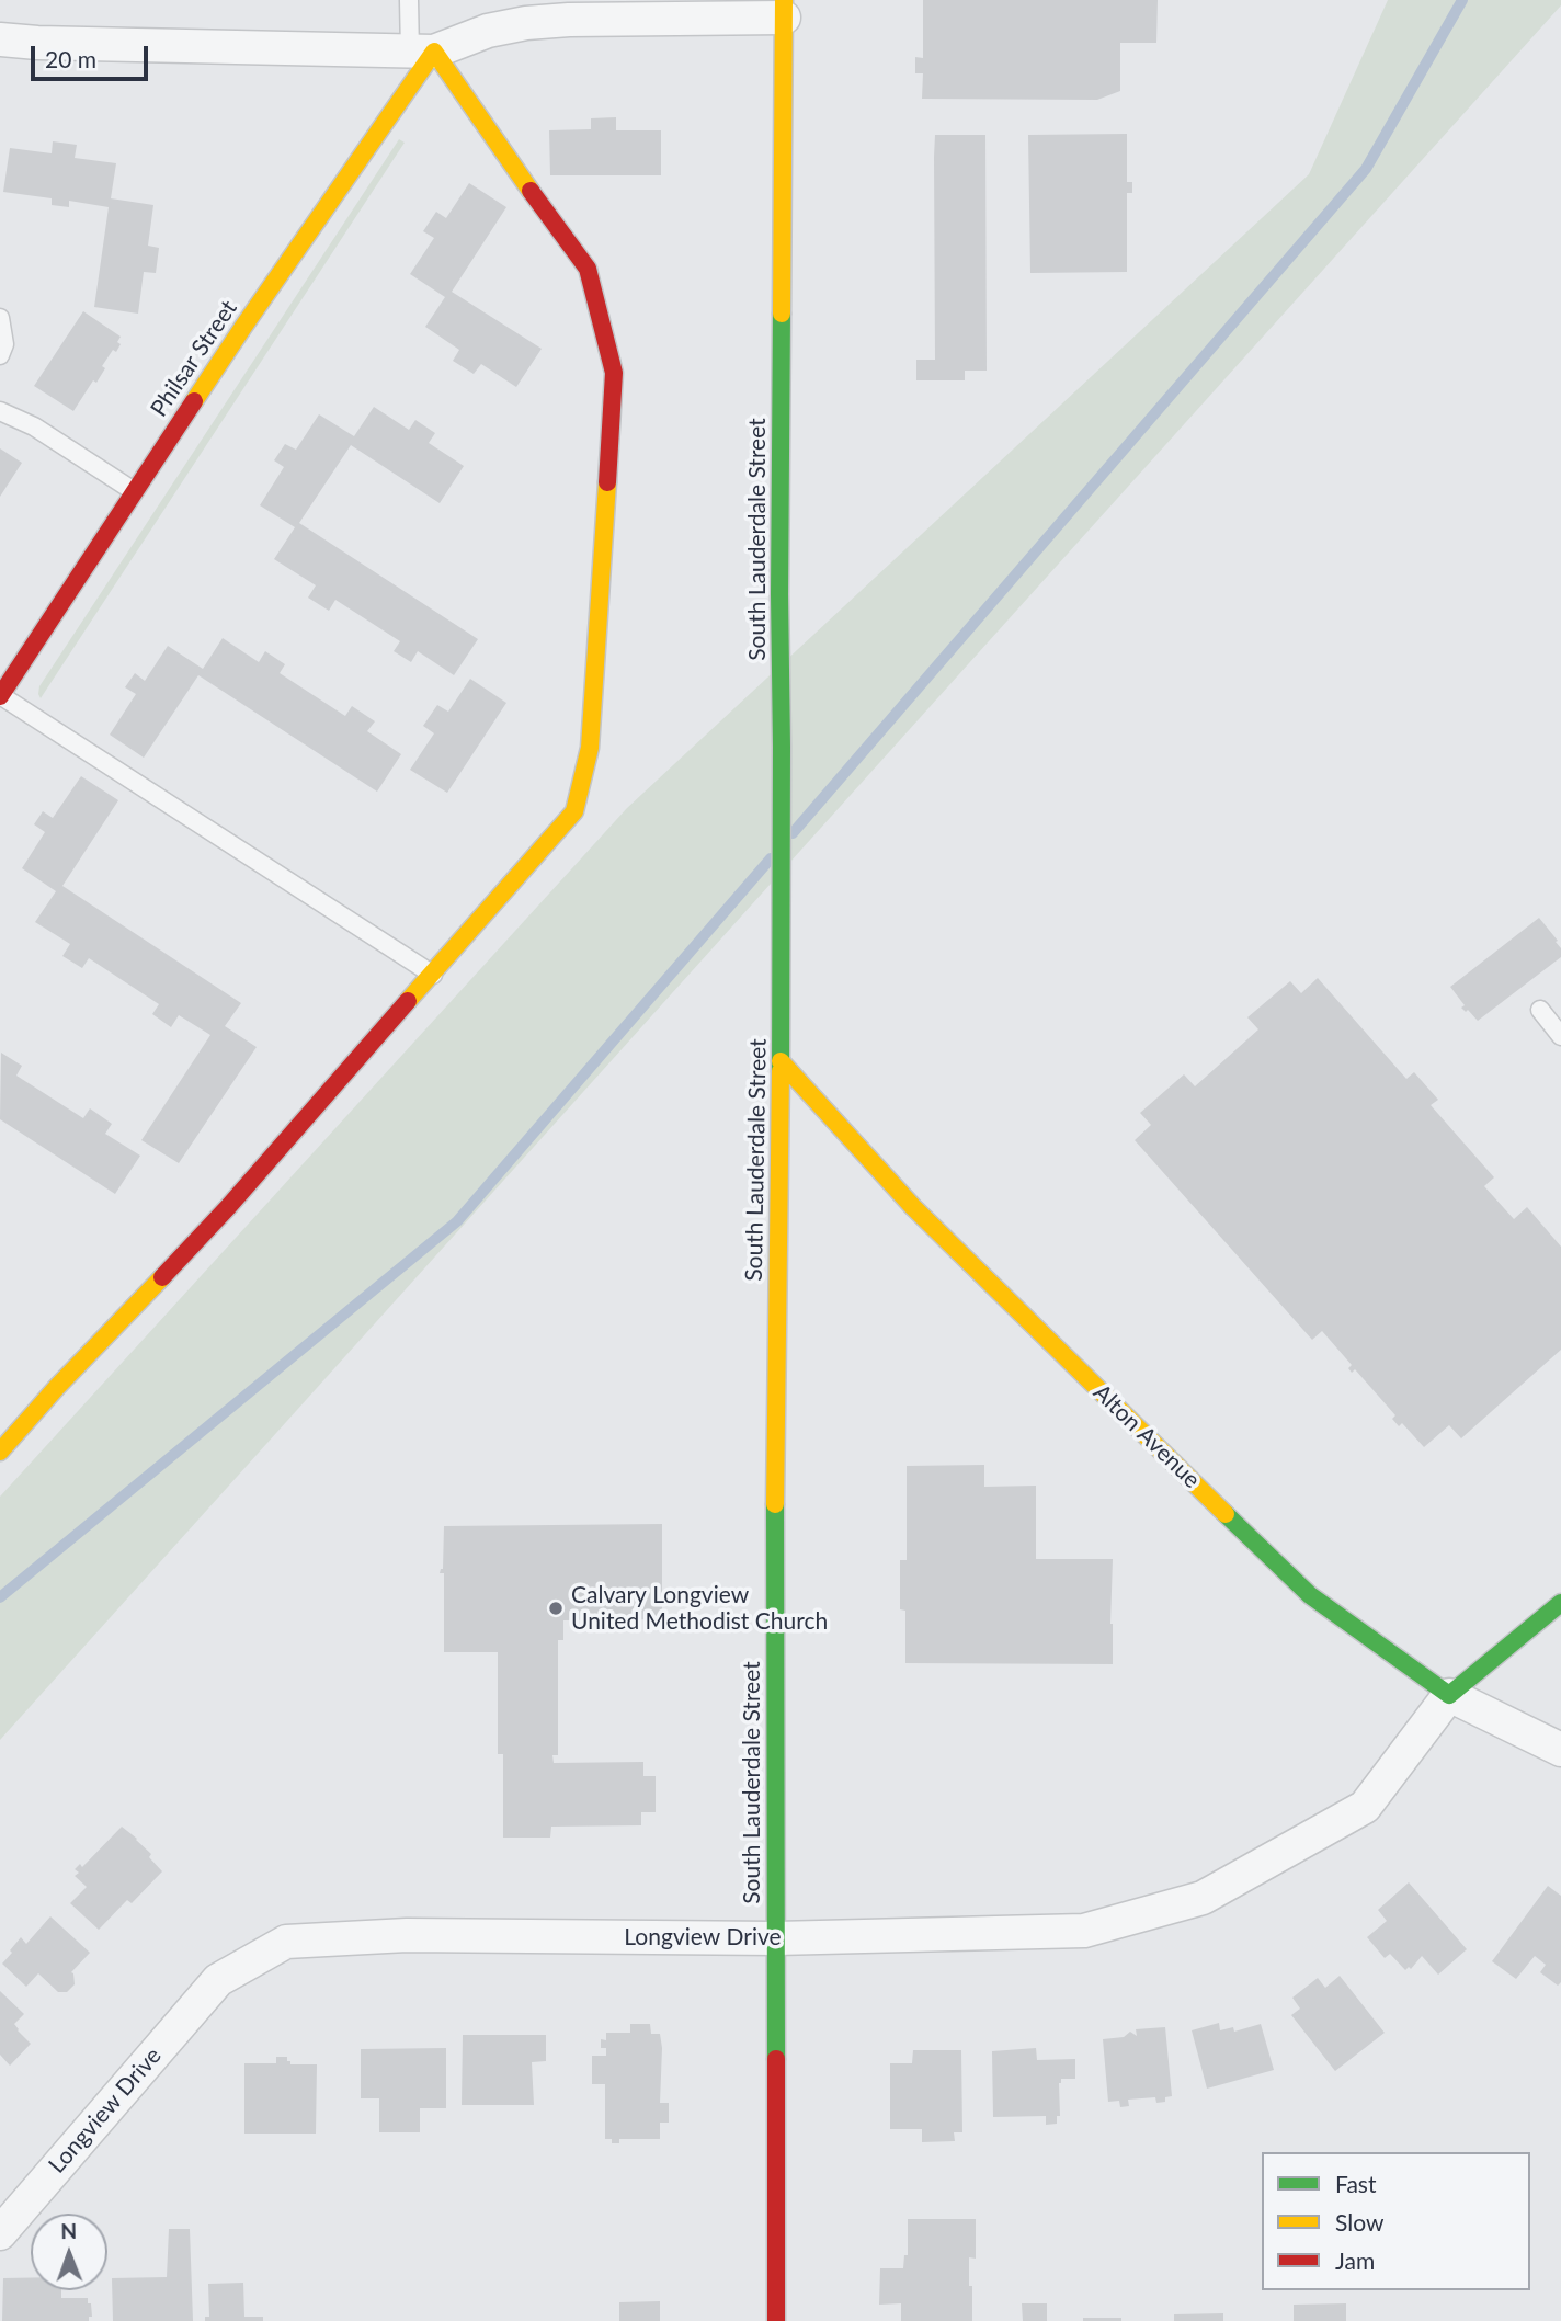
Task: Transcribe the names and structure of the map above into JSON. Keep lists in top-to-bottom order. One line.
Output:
{"streets":{"street":["Philsar Street","South Lauderdale Street","Alton Avenue","Longview Drive"]},"crossings":[["South Lauderdale Street","Alton Avenue"],["South Lauderdale Street","Longview Drive"],["Alton Avenue","Longview Drive"]],"places":["Calvary Longview United Methodist Church"],"legend":["Fast","Slow","Jam"],"scale_bar":"20 m","north":"top"}
